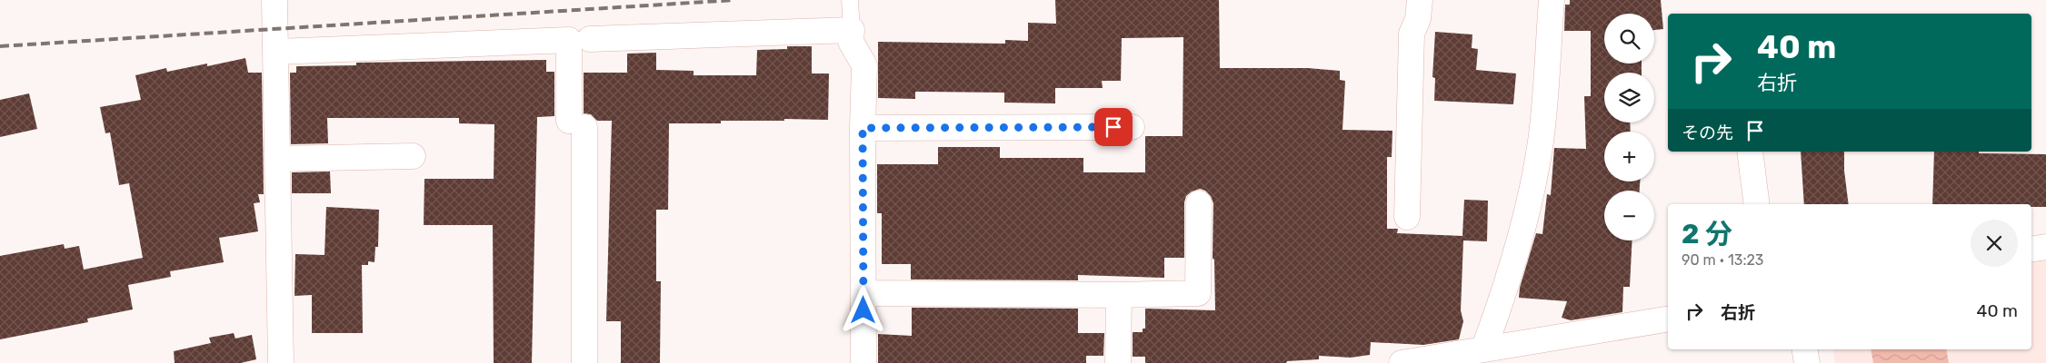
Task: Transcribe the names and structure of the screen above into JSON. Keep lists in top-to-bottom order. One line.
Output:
{"page":{"map_buttons":["+","−"],"turn":["40 m","右折"],"then":"その先","heading":["2 分","90 m · 13:23"],"list":[{"name":"右折","value":"40 m"}]}}
